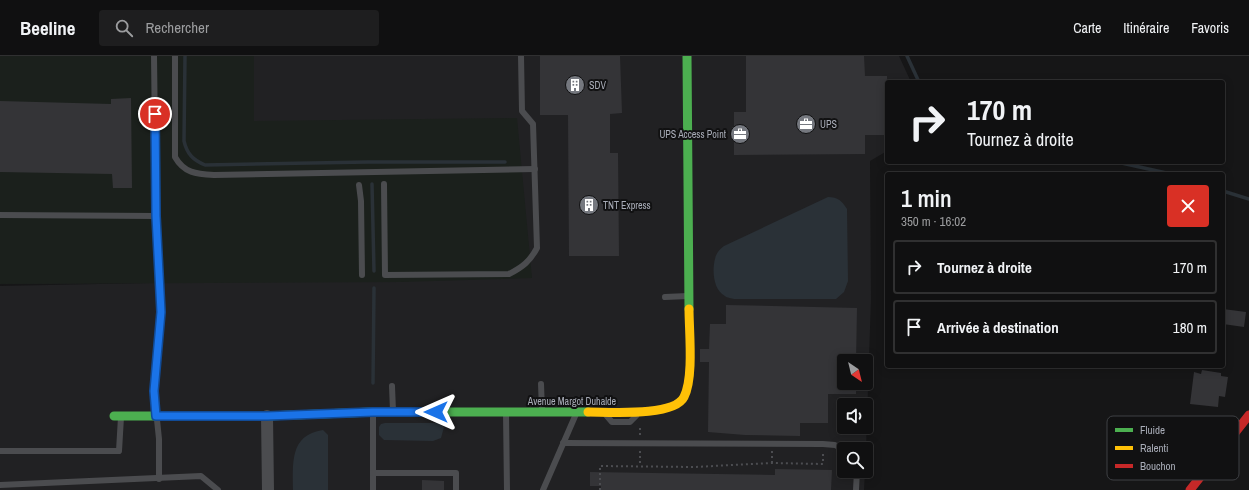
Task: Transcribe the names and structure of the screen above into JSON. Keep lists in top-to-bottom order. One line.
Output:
{"streets":{"street":["Avenue Margot Duhalde"]},"places":{"building":["SDV","TNT Express"],"office":["UPS","UPS Access Point"]},"legend":["Fluide","Ralenti","Bouchon"],"north":"bottom right","page":{"header":"Beeline","search":"Rechercher","nav":["Carte","Itinéraire","Favoris"],"turn":["170 m","Tournez à droite"],"heading":["1 min","350 m · 16:02"],"list":[{"name":"Tournez à droite","value":"170 m"},{"name":"Arrivée à destination","value":"180 m"}]}}
